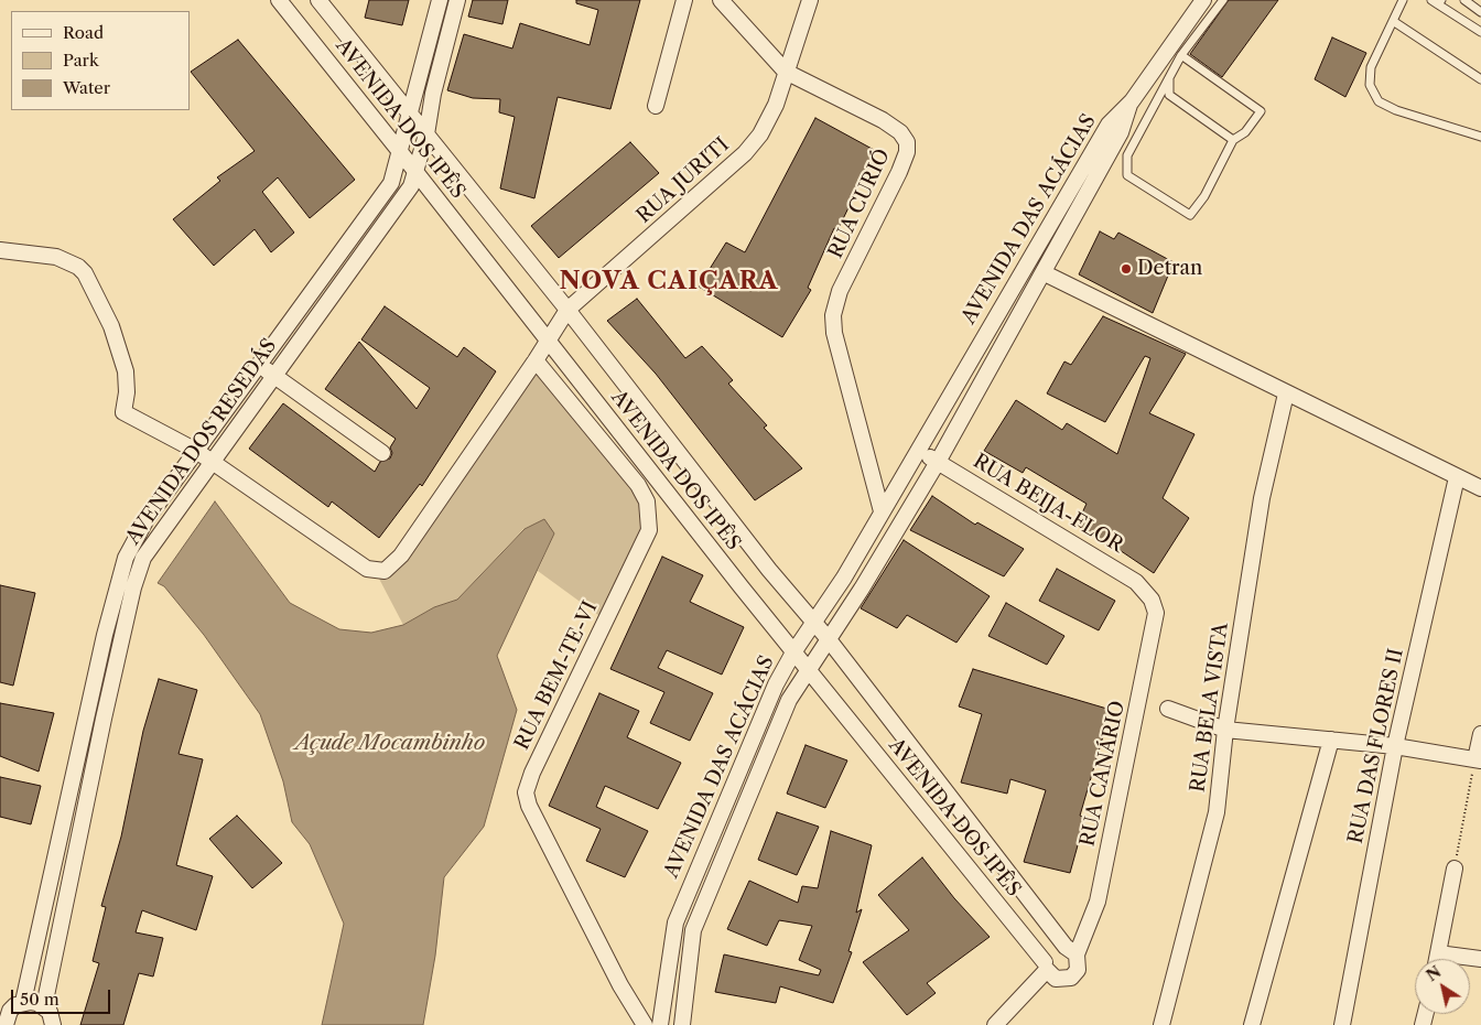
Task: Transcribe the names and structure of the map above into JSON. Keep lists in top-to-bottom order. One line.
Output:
{"streets":{"street":["AVENIDA DOS IPÊS","RUA JURITI","RUA CURIÓ","AVENIDA DAS ACÁCIAS","AVENIDA DOS RESEDÁS","RUA BEIJA-FLOR","RUA BEM-TE-VI","RUA BELA VISTA","RUA DAS FLORES II","RUA CANÁRIO"]},"crossings":[["AVENIDA DOS IPÊS","RUA JURITI"],["AVENIDA DOS IPÊS","AVENIDA DAS ACÁCIAS"],["AVENIDA DOS IPÊS","AVENIDA DOS RESEDÁS"],["AVENIDA DOS IPÊS","RUA CANÁRIO"],["RUA JURITI","RUA CURIÓ"],["RUA JURITI","AVENIDA DOS RESEDÁS"],["RUA JURITI","RUA BEM-TE-VI"],["RUA CURIÓ","AVENIDA DAS ACÁCIAS"],["AVENIDA DAS ACÁCIAS","RUA BEIJA-FLOR"],["RUA BEIJA-FLOR","RUA CANÁRIO"]],"districts":["NOVA CAIÇARA"],"water":["Açude Mocambinho"],"places":["Detran"],"legend":["Road","Park","Water"],"scale_bar":"50 m","north":"top left"}
